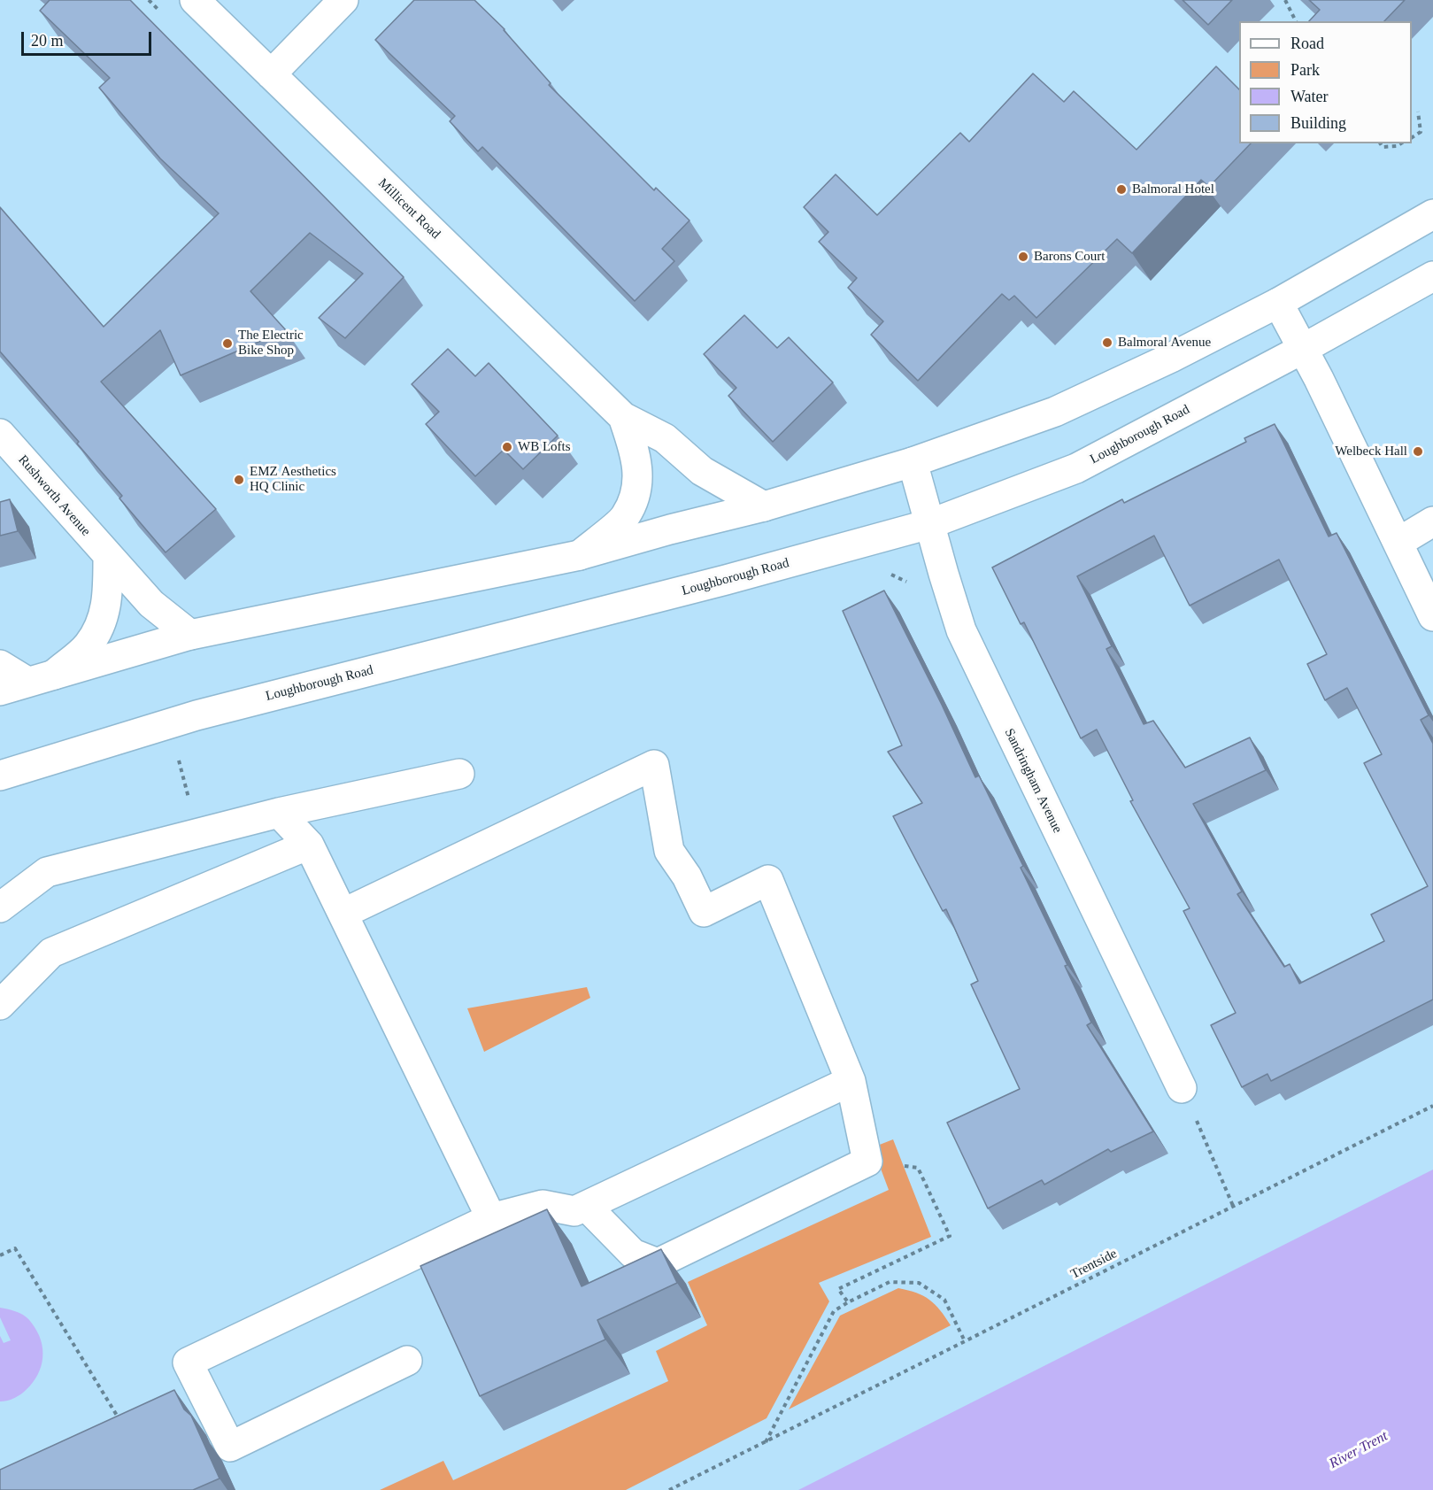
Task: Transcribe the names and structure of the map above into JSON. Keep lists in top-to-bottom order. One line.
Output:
{"streets":{"main road":["Millicent Road","Loughborough Road","Rushworth Avenue","Sandringham Avenue"],"path":["Trentside"]},"crossings":[["Loughborough Road","Sandringham Avenue"]],"water":["River Trent"],"places":["Balmoral Hotel","Barons Court","Balmoral Avenue","The Electric Bike Shop","WB Lofts","Welbeck Hall","EMZ Aesthetics HQ Clinic"],"legend":["Road","Park","Water","Building"],"scale_bar":"20 m"}
